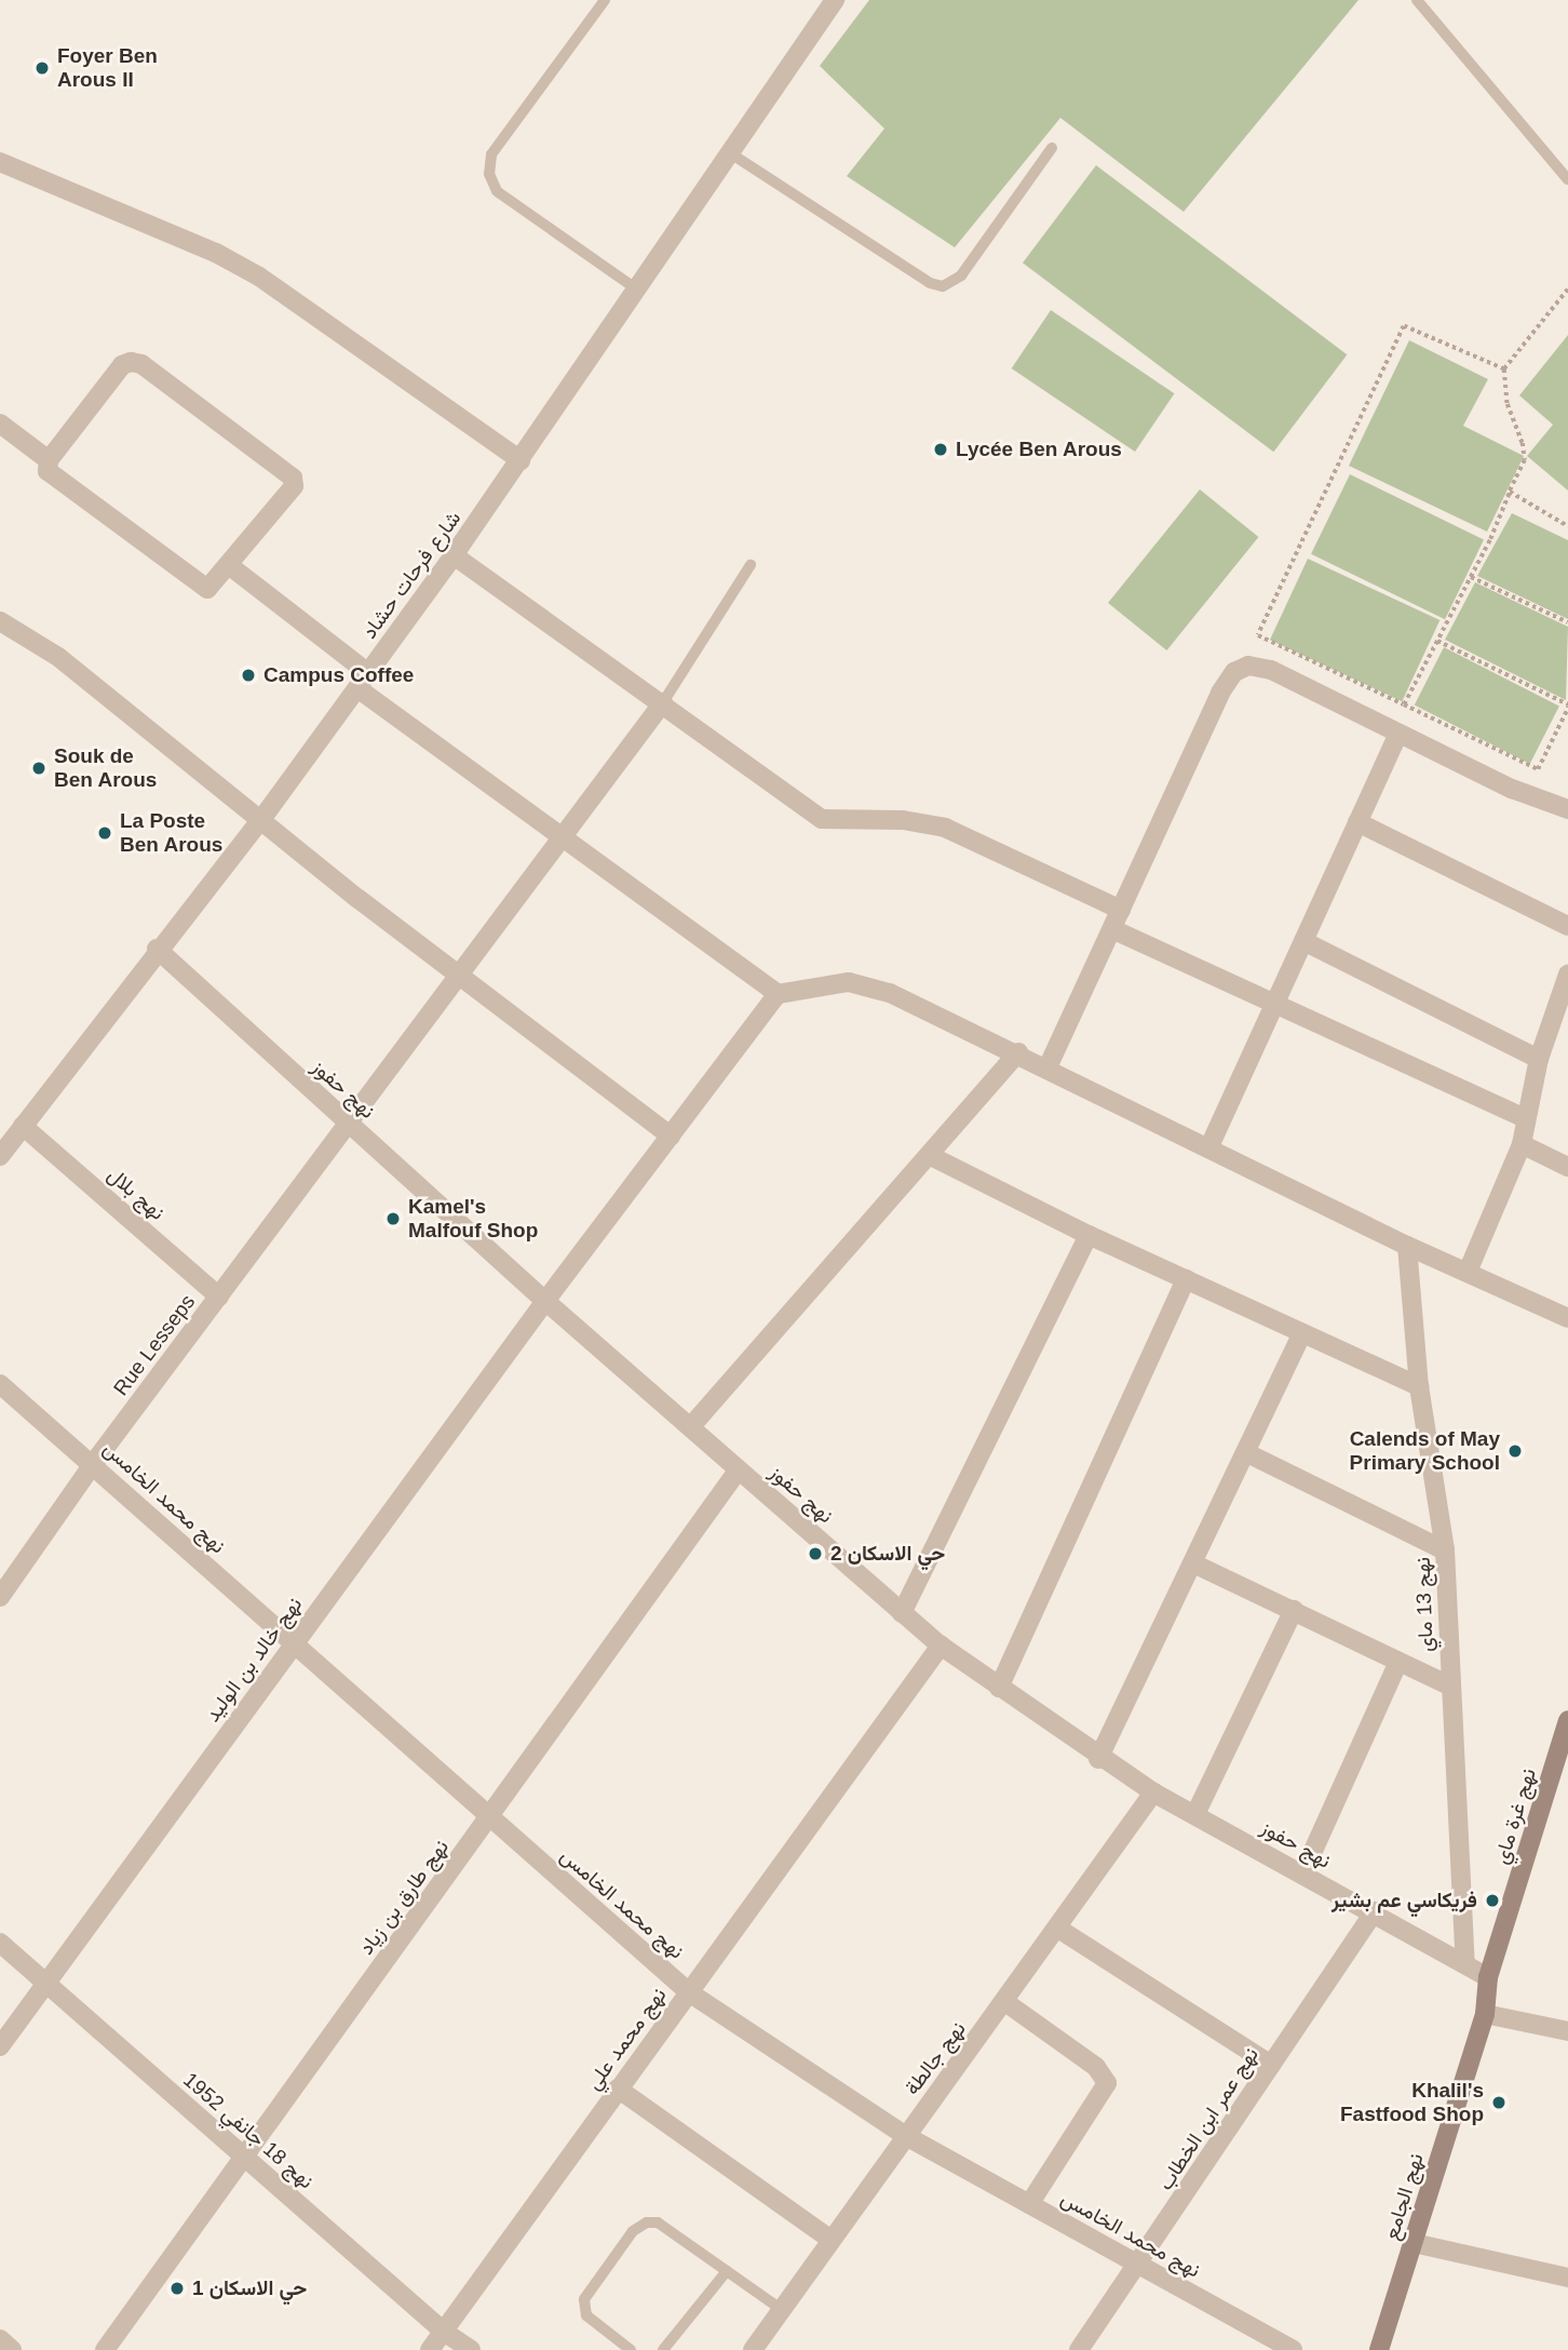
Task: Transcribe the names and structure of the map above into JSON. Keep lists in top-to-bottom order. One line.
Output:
{"streets":{"street":["شارع فرحات حشاد","نهج حفوز","نهج بلال","Rue Lesseps","نهج محمد الخامس","نهج 13 ماي","نهج خالد بن الوليد","نهج غرة ماي","نهج طارق بن زياد","نهج محمد علي","نهج جالطة","نهج عمر ابن الخطاب","نهج 18 جانفي 1952","نهج الجامع"]},"crossings":[["شارع فرحات حشاد","نهج حفوز"],["شارع فرحات حشاد","نهج بلال"],["نهج حفوز","Rue Lesseps"],["نهج حفوز","نهج 13 ماي"],["نهج حفوز","نهج خالد بن الوليد"],["نهج حفوز","نهج غرة ماي"],["نهج حفوز","نهج طارق بن زياد"],["نهج حفوز","نهج محمد علي"],["نهج حفوز","نهج جالطة"],["نهج حفوز","نهج عمر ابن الخطاب"],["نهج بلال","Rue Lesseps"],["Rue Lesseps","نهج محمد الخامس"],["نهج محمد الخامس","نهج خالد بن الوليد"],["نهج محمد الخامس","نهج طارق بن زياد"],["نهج محمد الخامس","نهج محمد علي"],["نهج محمد الخامس","نهج جالطة"],["نهج محمد الخامس","نهج عمر ابن الخطاب"],["نهج خالد بن الوليد","نهج 18 جانفي 1952"],["نهج غرة ماي","نهج الجامع"],["نهج طارق بن زياد","نهج 18 جانفي 1952"],["نهج محمد علي","نهج 18 جانفي 1952"]],"places":["Foyer Ben Arous II","Lycée Ben Arous","Campus Coffee","Souk de Ben Arous","La Poste Ben Arous","Kamel's Malfouf Shop","Calends of May Primary School","حي الاسكان 2","فريكاسي عم بشير","Khalil's Fastfood Shop","1 حي الاسكان"]}
